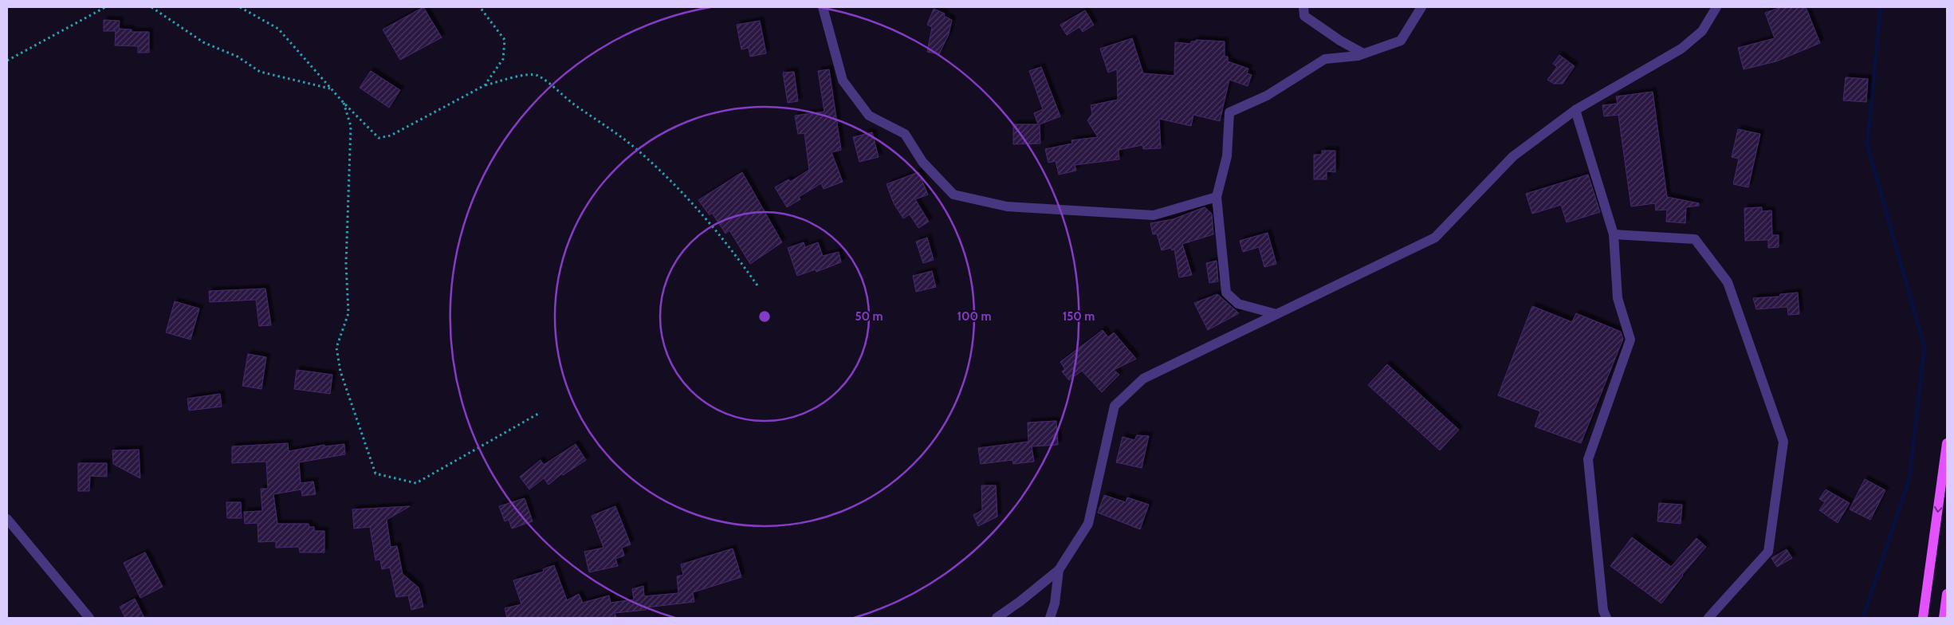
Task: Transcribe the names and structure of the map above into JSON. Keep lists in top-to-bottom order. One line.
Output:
{"rings":["50 m","100 m","150 m"]}
